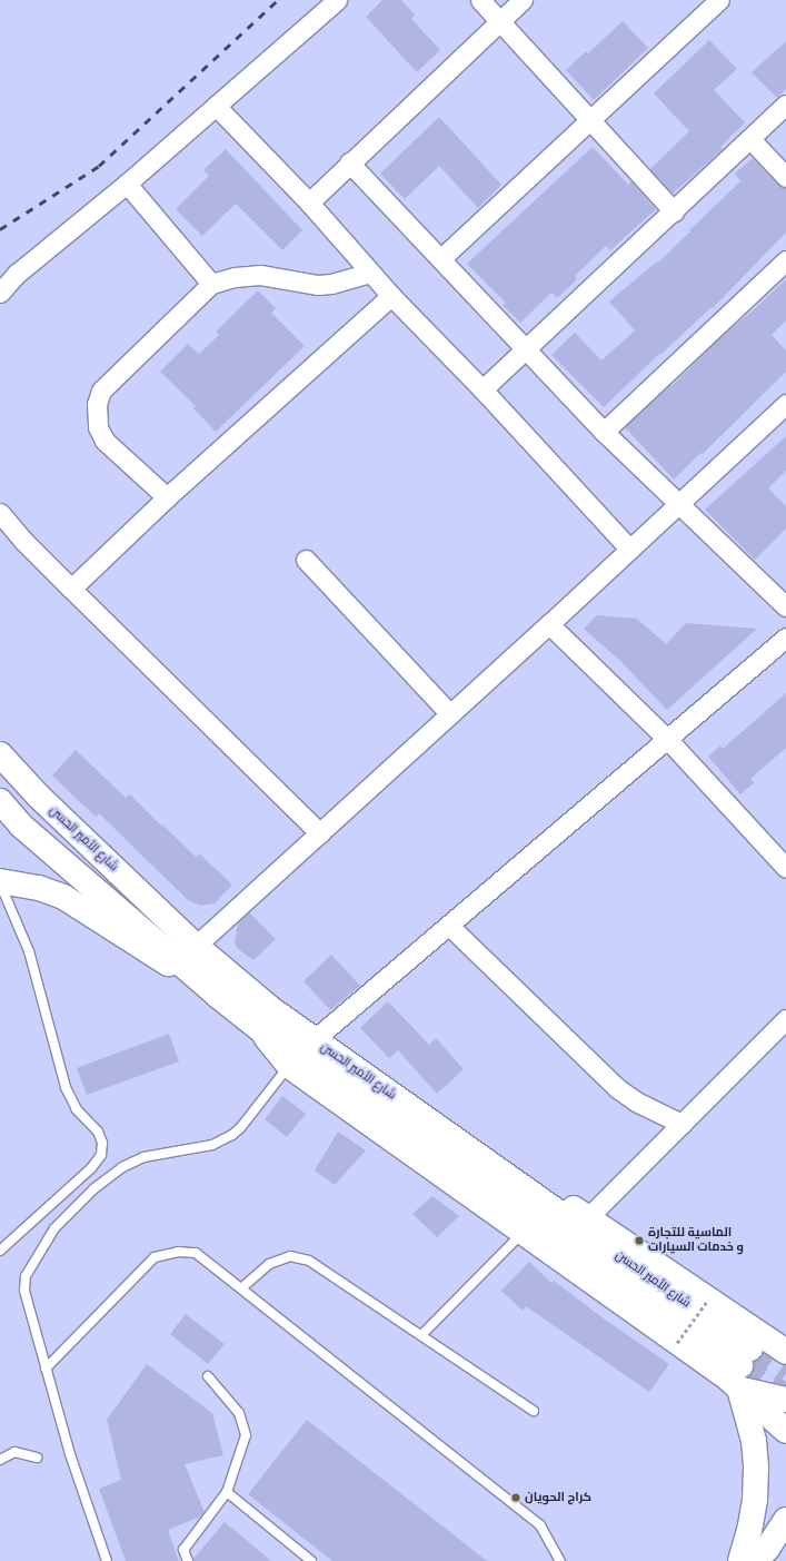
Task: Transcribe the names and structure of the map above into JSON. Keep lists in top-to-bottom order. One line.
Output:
{"streets":{"main road":["شارع الأمير الحسن"]},"places":["الماسية للتجارة و خدمات السيارات","كراج الحويان"]}
